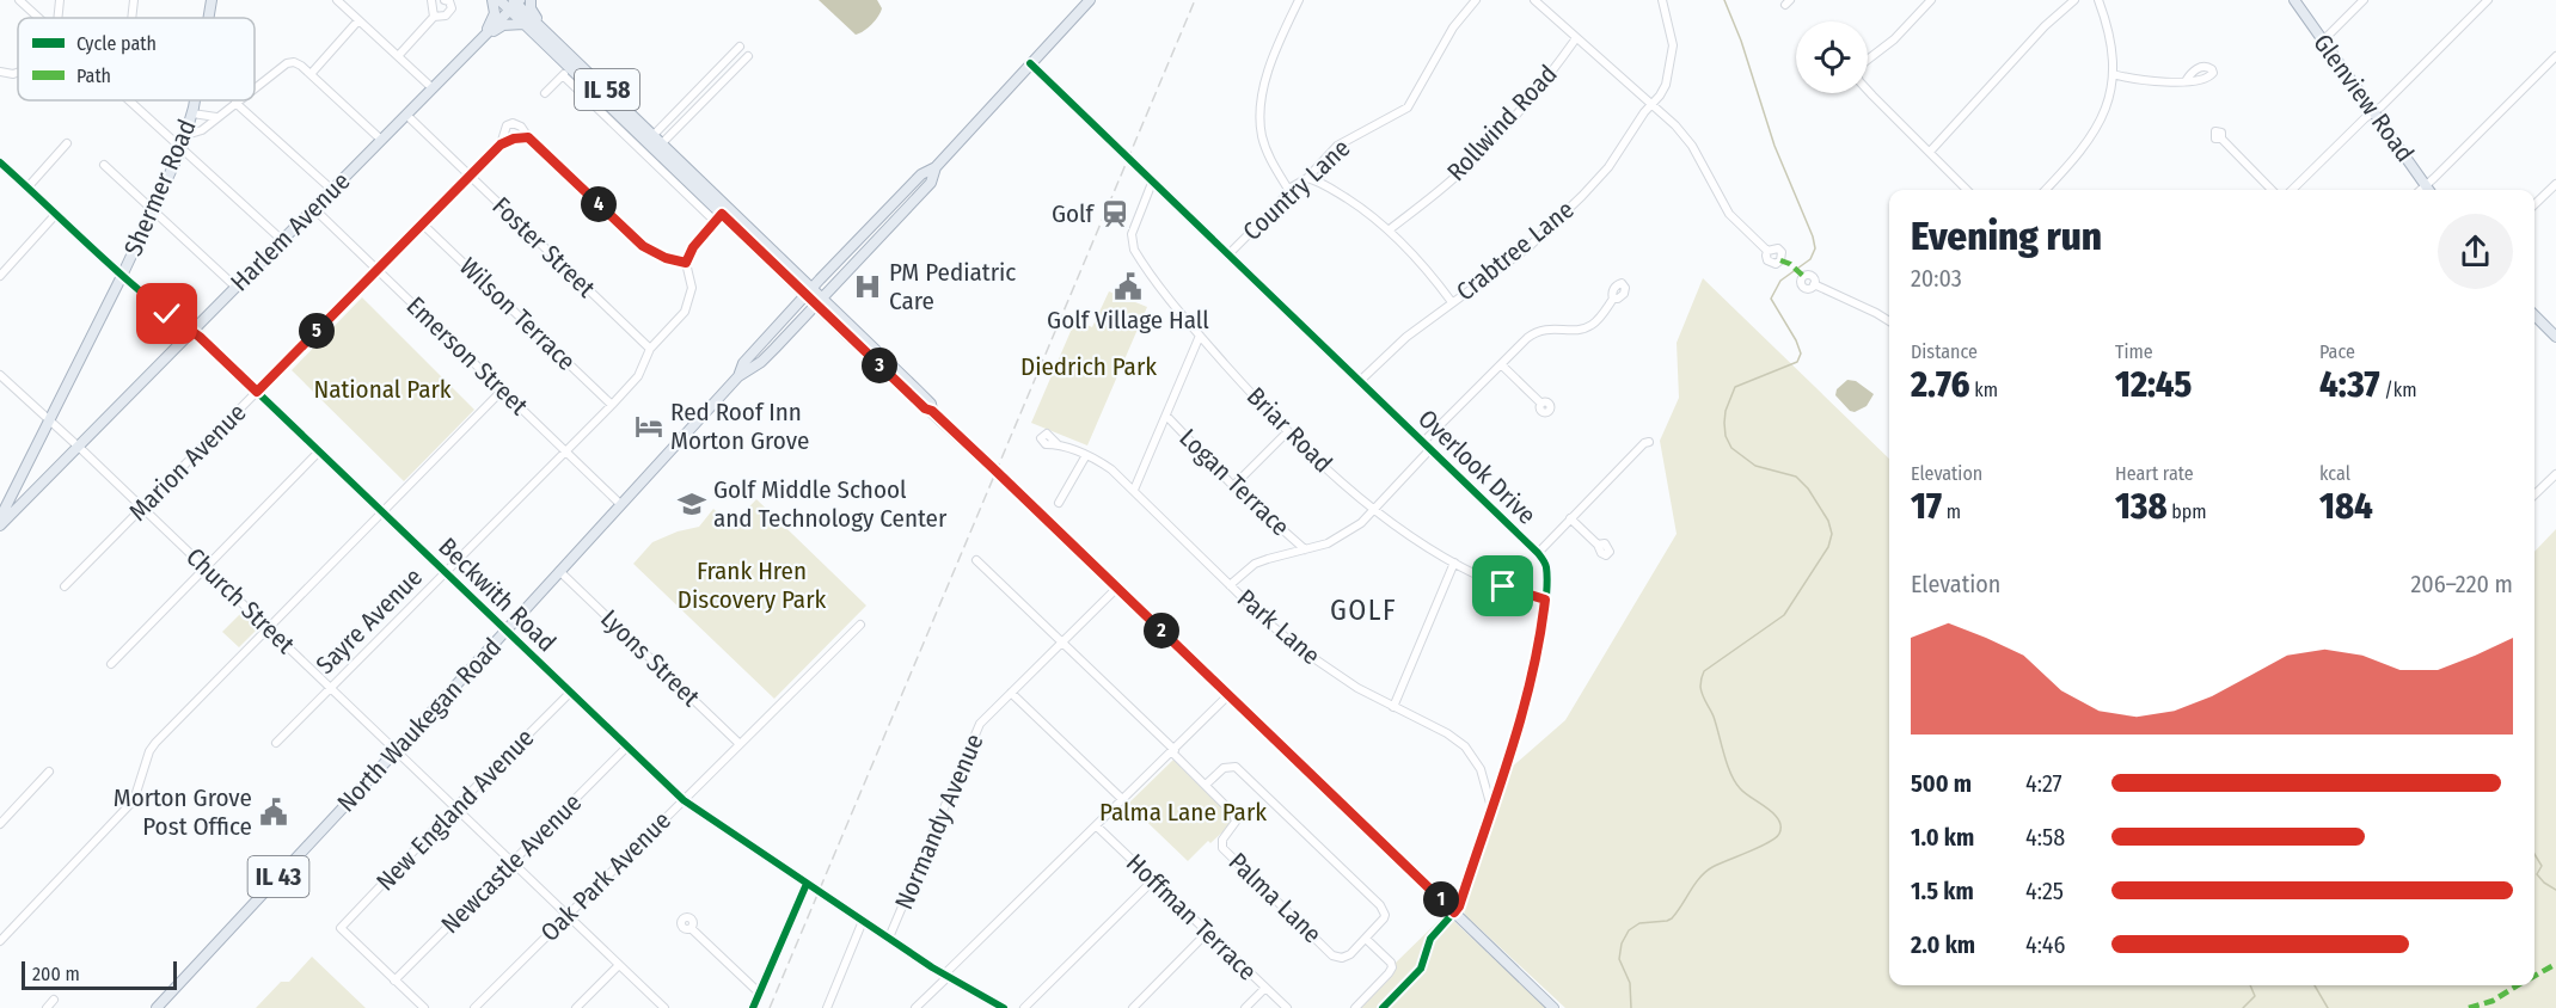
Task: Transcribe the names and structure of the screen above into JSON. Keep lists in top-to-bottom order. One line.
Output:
{"streets":{"main road":["IL 58","Glenview Road","Shermer Road","Harlem Avenue","North Waukegan Road","IL 43"],"street":["Rollwind Road","Country Lane","Foster Street","Crabtree Lane","Wilson Terrace","Emerson Street","Briar Road","Marion Avenue","Overlook Drive","Logan Terrace","Beckwith Road","Church Street","Sayre Avenue","Park Lane","Lyons Street","New England Avenue","Normandy Avenue","Newcastle Avenue","Oak Park Avenue","Palma Lane","Hoffman Terrace"]},"crossings":[["IL 58","Harlem Avenue"],["IL 58","North Waukegan Road"],["IL 58","IL 43"],["Shermer Road","Beckwith Road"],["Shermer Road","Church Street"],["Country Lane","Overlook Drive"],["Harlem Avenue","Foster Street"],["Harlem Avenue","Emerson Street"],["Harlem Avenue","Beckwith Road"],["Harlem Avenue","Church Street"],["Foster Street","Marion Avenue"],["Foster Street","Sayre Avenue"],["Crabtree Lane","Overlook Drive"],["Wilson Terrace","Marion Avenue"],["Wilson Terrace","Sayre Avenue"],["Emerson Street","Marion Avenue"],["Emerson Street","Sayre Avenue"],["Emerson Street","North Waukegan Road"],["Briar Road","Overlook Drive"],["Marion Avenue","Beckwith Road"],["Marion Avenue","Church Street"],["Overlook Drive","Park Lane"],["Overlook Drive","IL 43"],["Beckwith Road","Sayre Avenue"],["Beckwith Road","North Waukegan Road"],["Beckwith Road","New England Avenue"],["Beckwith Road","Normandy Avenue"],["Beckwith Road","Newcastle Avenue"],["Beckwith Road","Oak Park Avenue"],["Church Street","Sayre Avenue"],["Church Street","North Waukegan Road"],["Church Street","New England Avenue"],["Church Street","Newcastle Avenue"],["Church Street","Oak Park Avenue"],["Lyons Street","North Waukegan Road"],["Lyons Street","Oak Park Avenue"],["North Waukegan Road","IL 43"],["New England Avenue","Newcastle Avenue"],["Normandy Avenue","Palma Lane"]],"districts":["GOLF"],"parks":["Diedrich Park","National Park","Frank Hren Discovery Park","Palma Lane Park"],"places":{"station":["Golf"],"hospital":["PM Pediatric Care"],"public building":["Golf Village Hall","Morton Grove Post Office"],"hotel":["Red Roof Inn Morton Grove"],"school or university":["Golf Middle School and Technology Center"]},"legend":["Cycle path","Path"],"scale_bar":"200 m","page":{"pins":["4","5","3","2","1"],"heading":["Evening run","20:03"],"stats":[["Distance","2.76 km"],["Time","12:45"],["Pace","4:37 /km"],["Elevation","17 m"],["Heart rate","138 bpm"],["kcal","184"]],"chart":["Elevation","206–220 m"],"list":[{"name":"500 m","note":"4:27"},{"name":"1.0 km","note":"4:58"},{"name":"1.5 km","note":"4:25"},{"name":"2.0 km","note":"4:46"}],"scale":"200 m"}}
